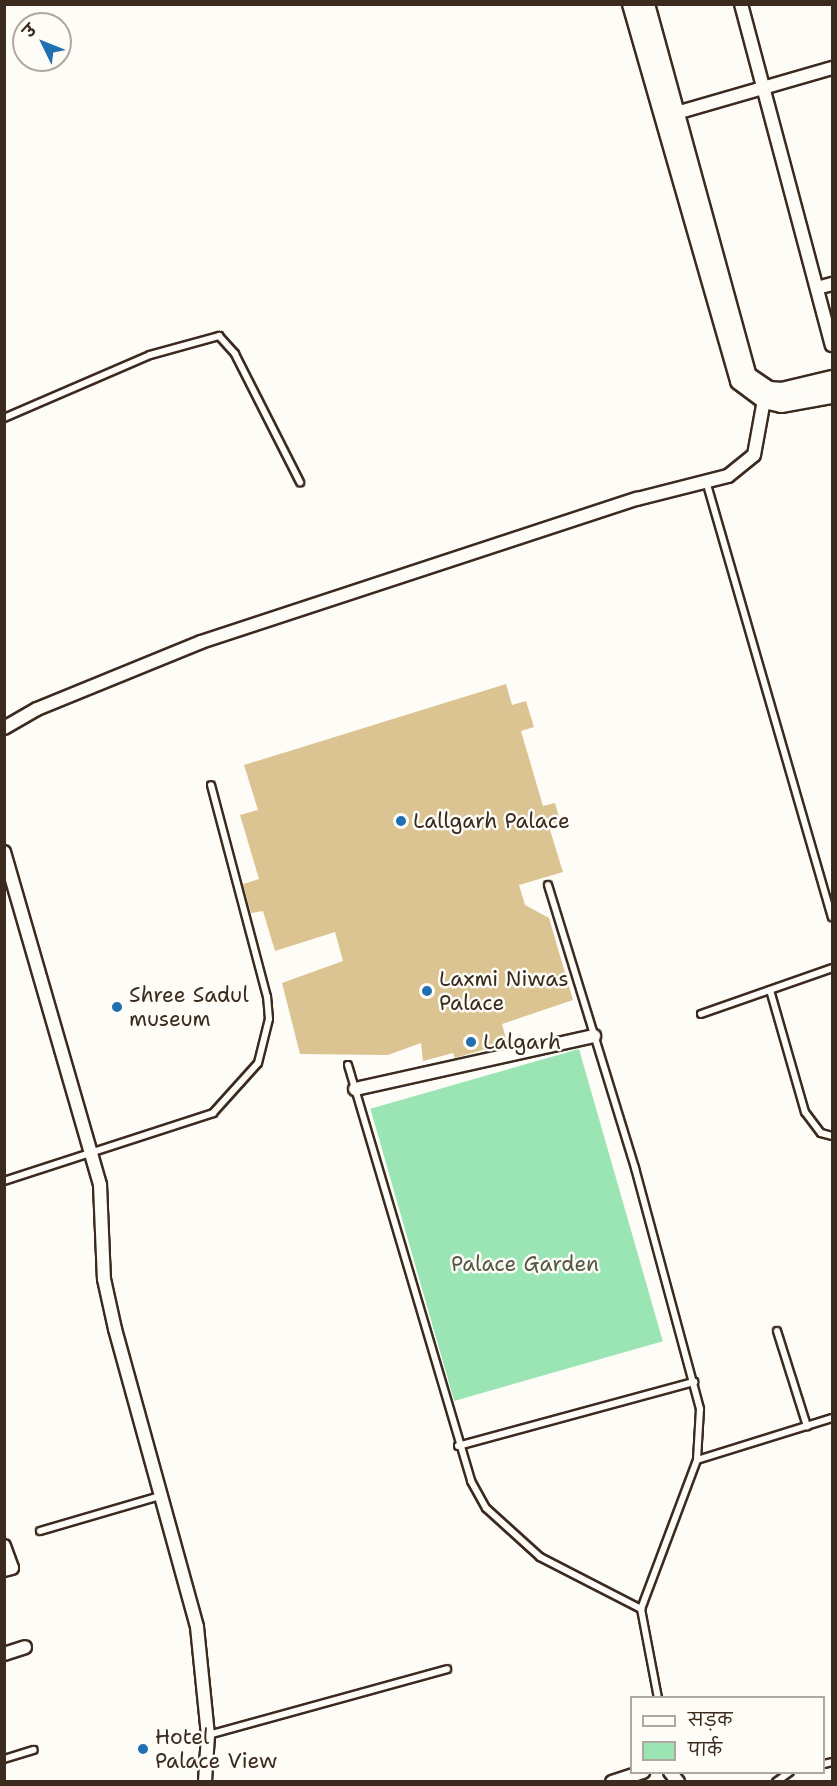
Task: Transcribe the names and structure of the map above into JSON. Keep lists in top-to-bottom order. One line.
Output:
{"parks":["Palace Garden"],"places":["Lallgarh Palace","Laxmi Niwas Palace","Shree Sadul museum","Lalgarh","Hotel Palace View"],"legend":["सड़क","पार्क"],"north":"top left"}
